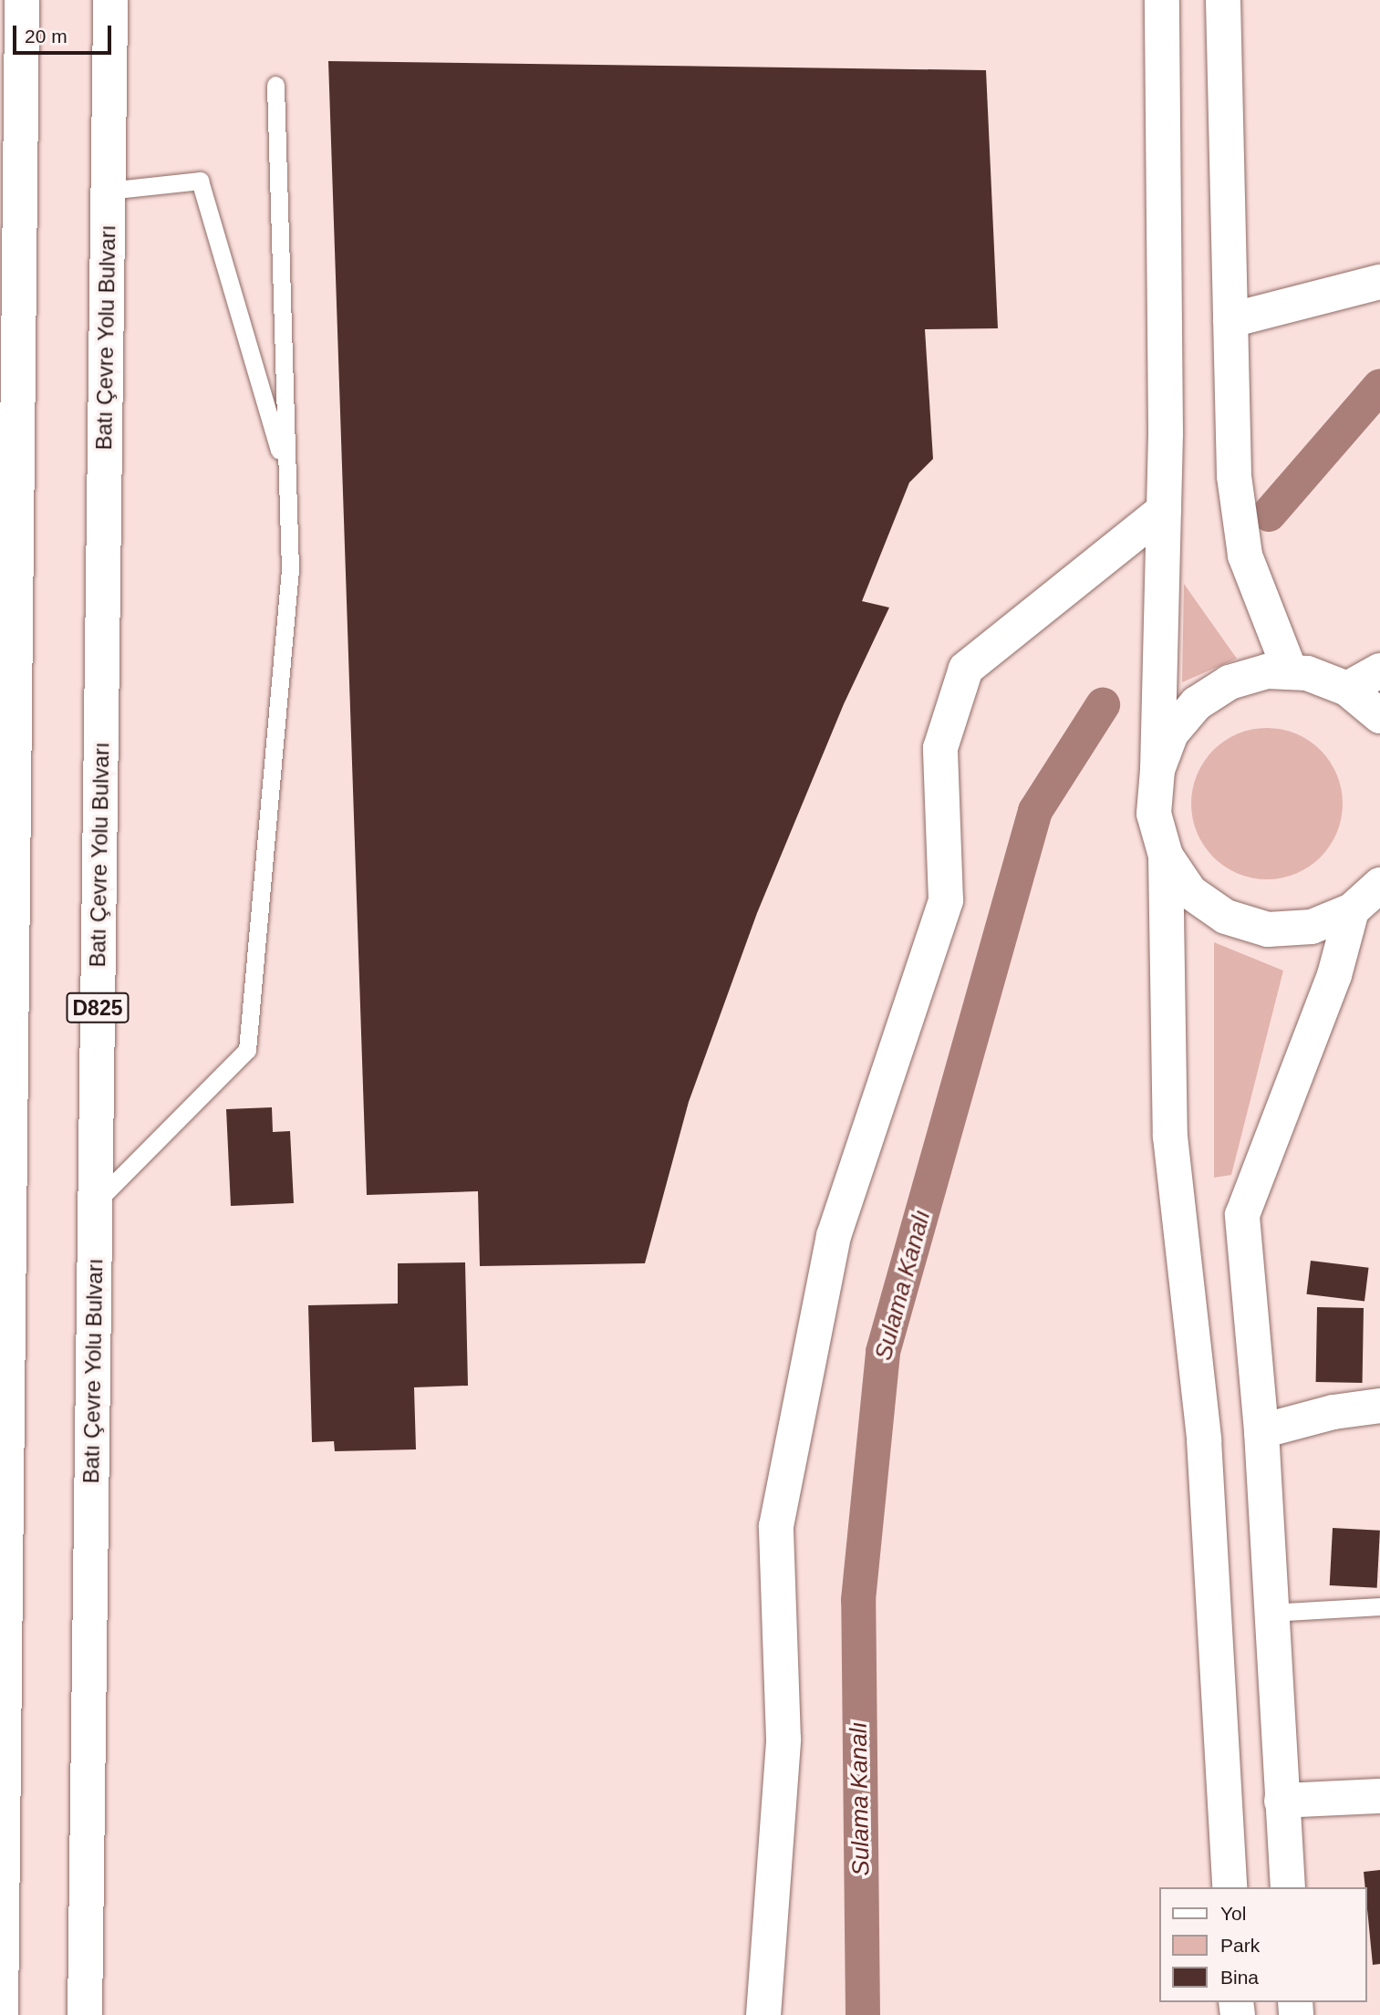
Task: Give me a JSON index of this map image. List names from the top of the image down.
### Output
{
  "streets": {
    "main road": ["Batı Çevre Yolu Bulvarı", "D825"]
  },
  "water": ["Sulama Kanalı"],
  "legend": ["Yol", "Park", "Bina"],
  "scale_bar": "20 m"
}
